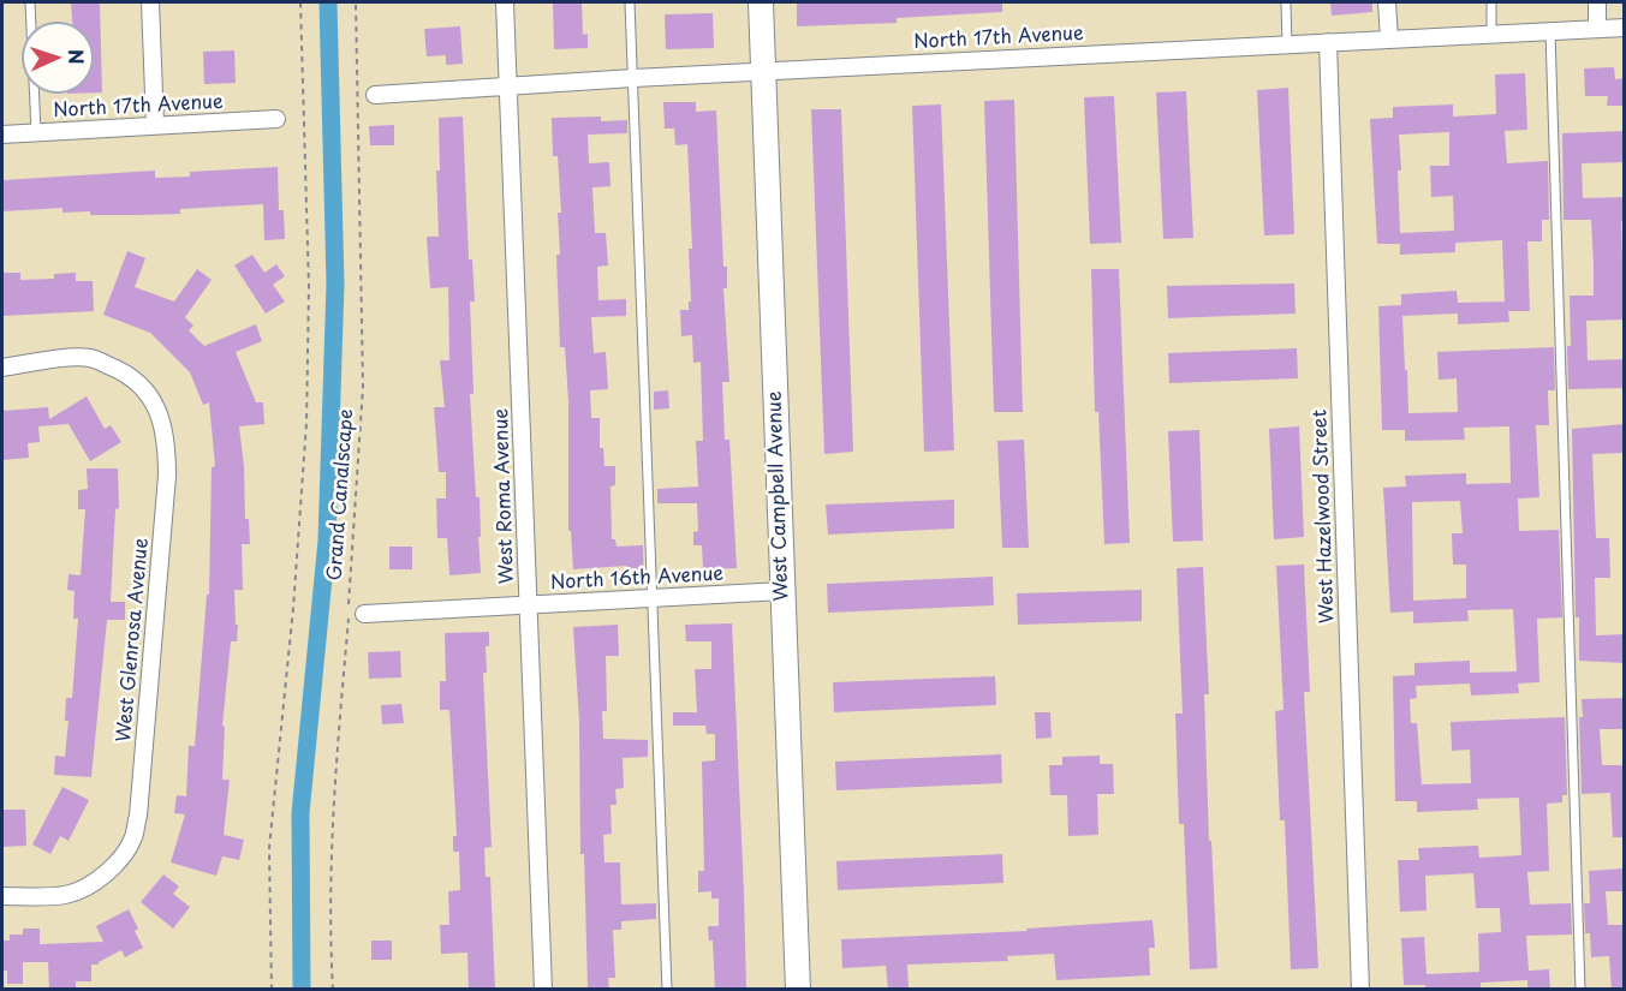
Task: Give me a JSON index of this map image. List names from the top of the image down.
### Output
{
  "streets": {
    "street": [
      "North 17th Avenue",
      "West Roma Avenue",
      "West Campbell Avenue",
      "West Hazelwood Street",
      "North 16th Avenue",
      "West Glenrosa Avenue"
    ],
    "path": ["Grand Canalscape"]
  },
  "crossings": [
    ["North 17th Avenue", "West Roma Avenue"],
    ["North 17th Avenue", "West Campbell Avenue"],
    ["North 17th Avenue", "West Hazelwood Street"],
    ["West Roma Avenue", "North 16th Avenue"],
    ["West Campbell Avenue", "North 16th Avenue"]
  ],
  "north": "right"
}
